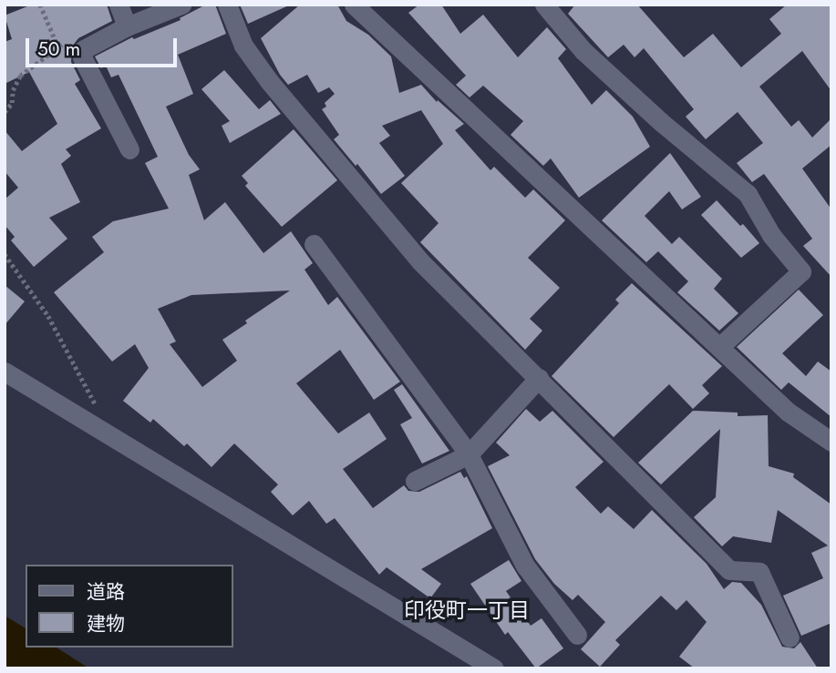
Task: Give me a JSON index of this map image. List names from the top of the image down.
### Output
{
  "districts": ["印役町一丁目"],
  "legend": ["道路", "建物"],
  "scale_bar": "50 m"
}
